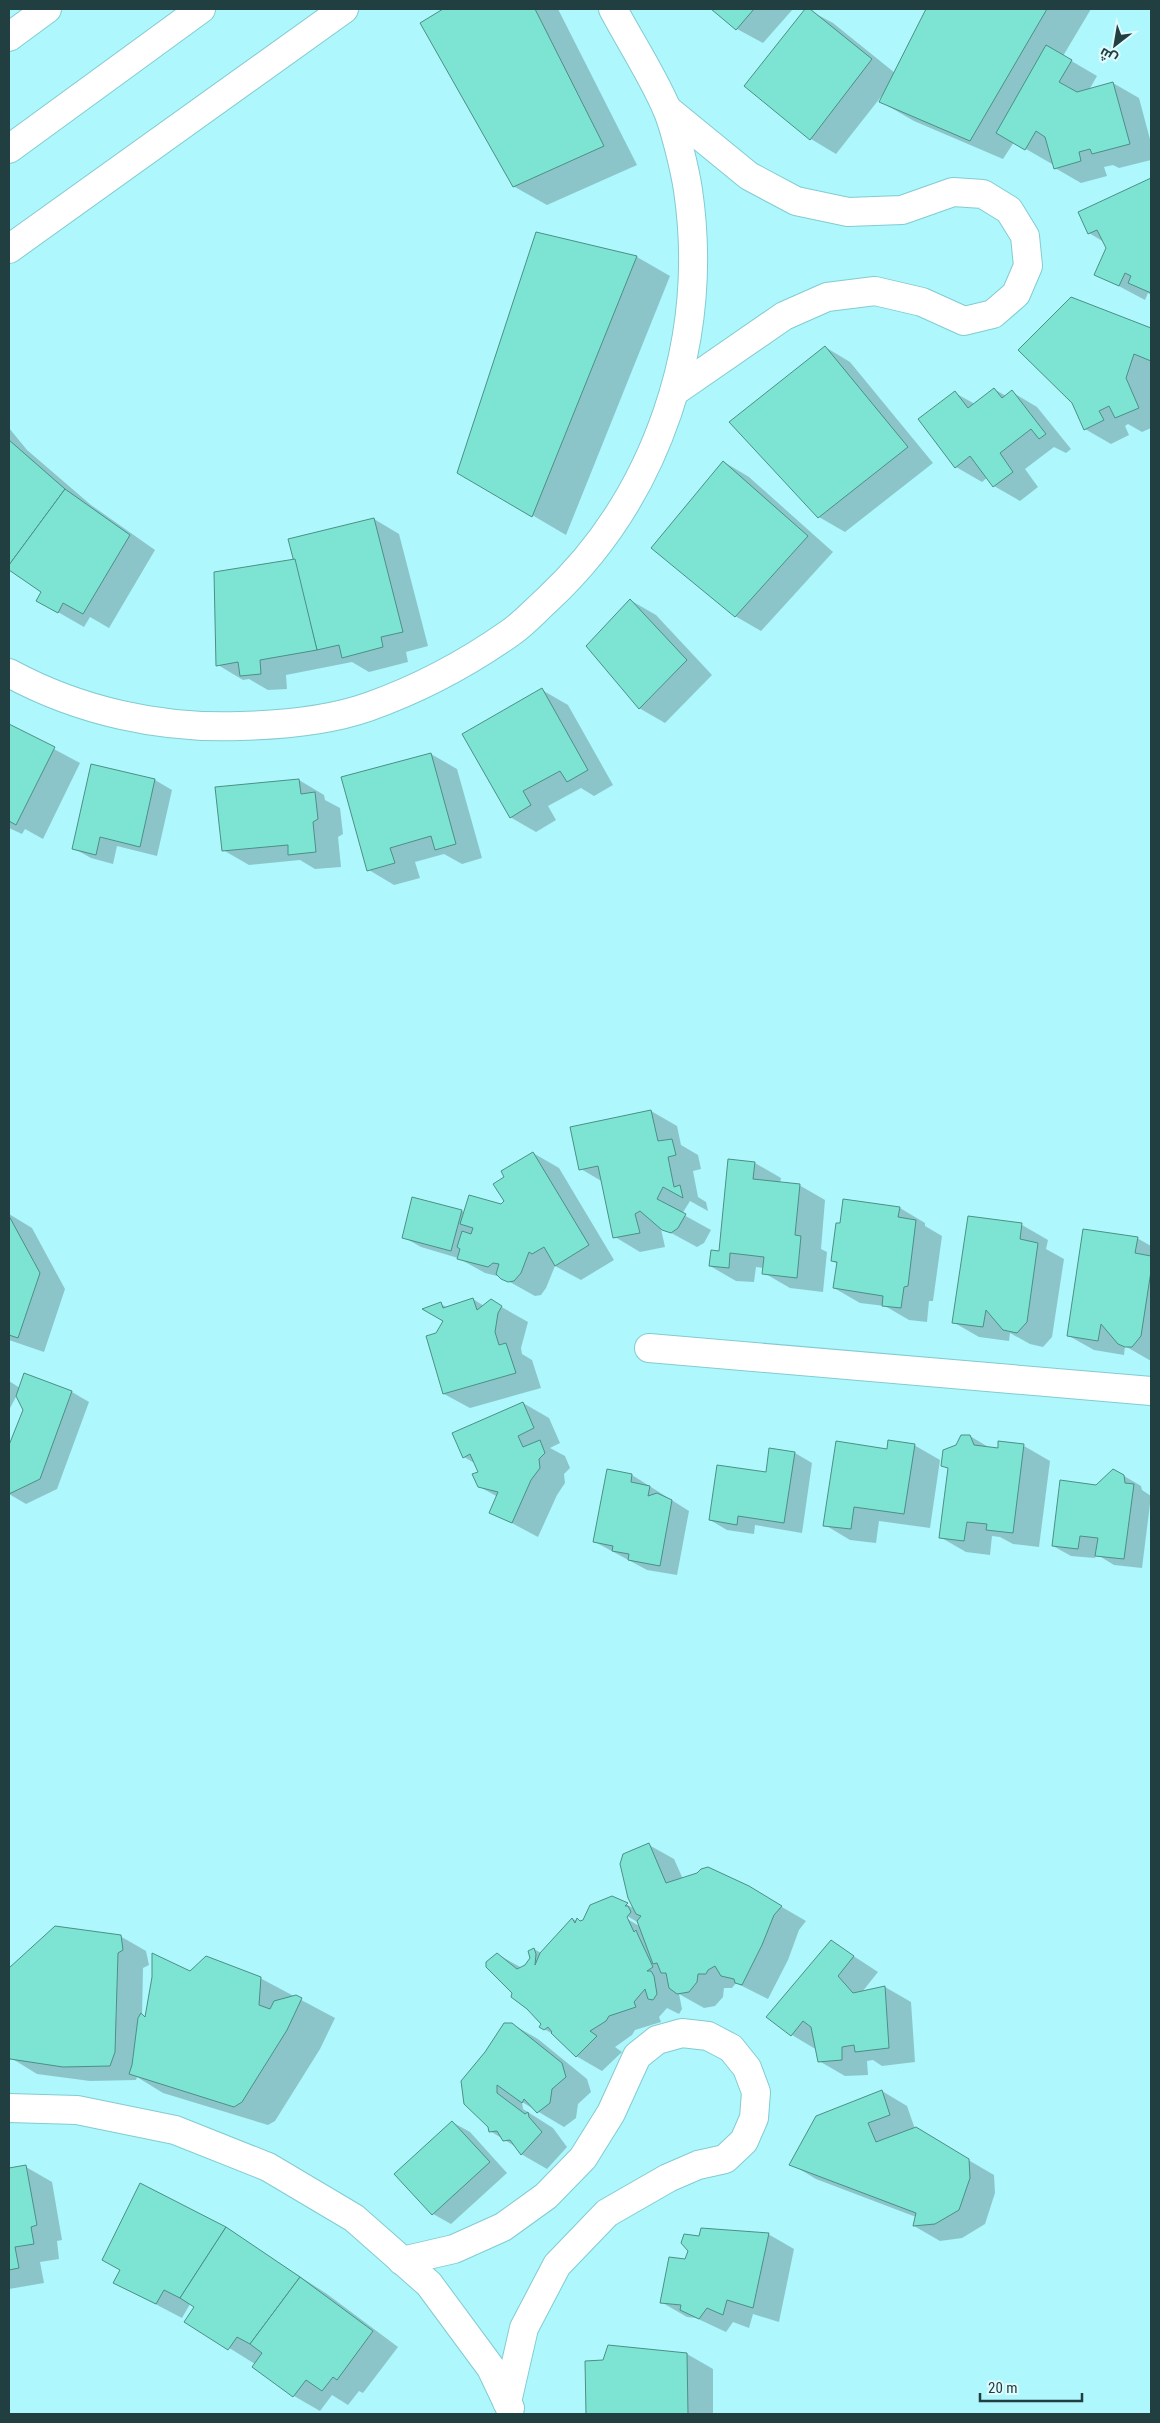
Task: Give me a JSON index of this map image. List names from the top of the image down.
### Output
{
  "scale_bar": "20 m",
  "north": "bottom left"
}
